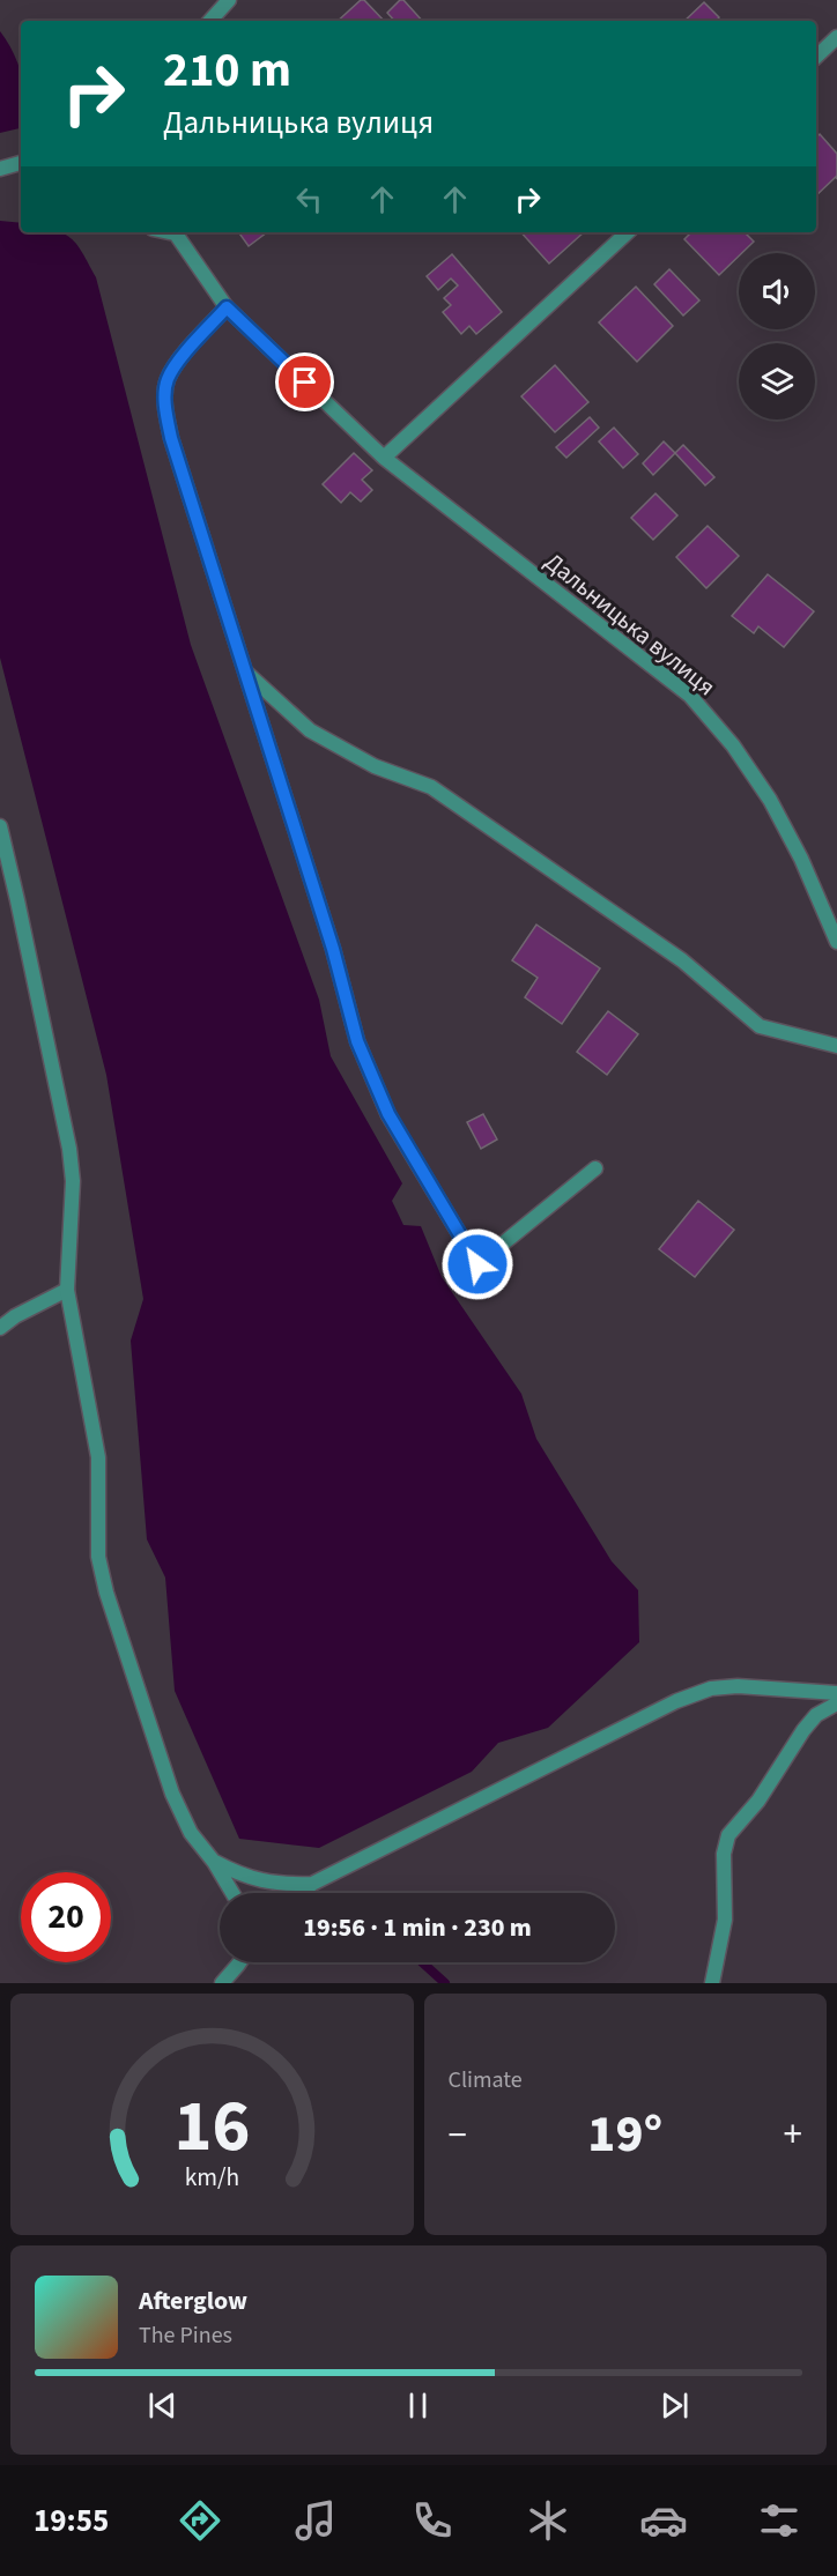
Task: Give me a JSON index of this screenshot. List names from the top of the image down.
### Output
{
  "streets": {
    "street": ["Дальницька вулиця"]
  },
  "page": {
    "turn": ["210 m", "Дальницька вулиця"],
    "limit": "20",
    "trip": "19:56 · 1 min · 230 m",
    "tile": "Climate",
    "heat": ["−", "19°", "+"],
    "song": ["Afterglow", "The Pines"],
    "tabs": "19:55",
    "gauge": ["16", "km/h"]
  }
}
